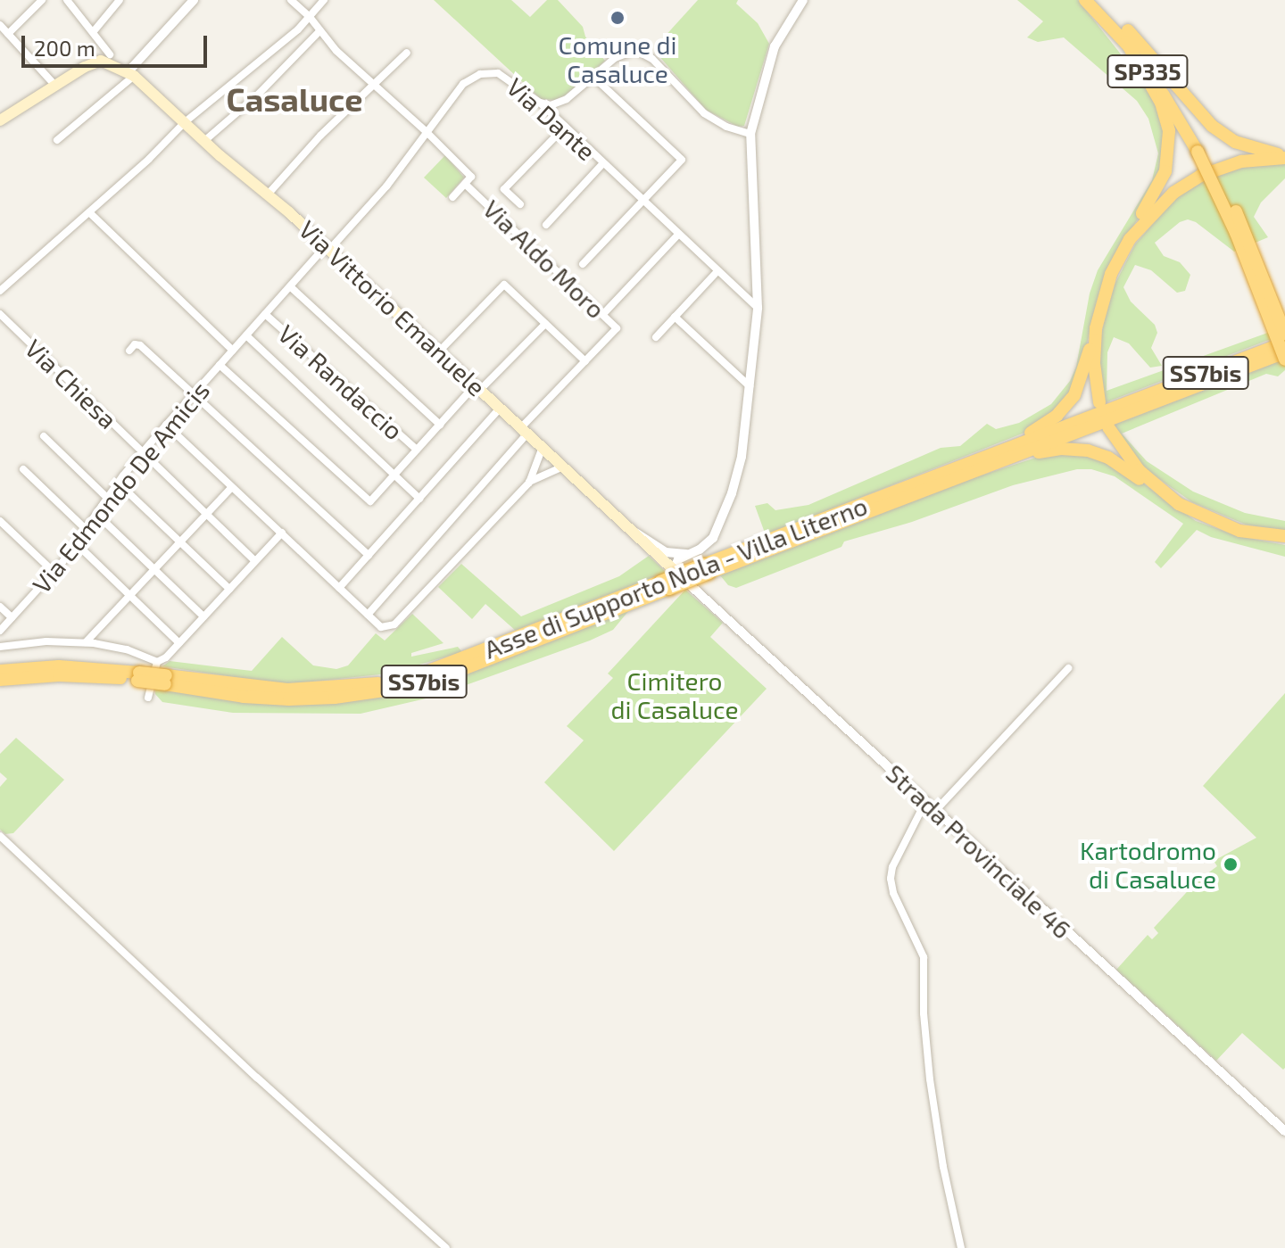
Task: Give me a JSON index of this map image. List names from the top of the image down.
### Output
{
  "streets": {
    "highway": ["SP335", "SS7bis", "Asse di Supporto Nola - Villa Literno"],
    "main road": ["Via Vittorio Emanuele"],
    "street": [
      "Via Dante",
      "Via Aldo Moro",
      "Via Randaccio",
      "Via Chiesa",
      "Via Edmondo De Amicis",
      "Strada Provinciale 46"
    ]
  },
  "crossings": [
    ["Via Dante", "Via Vittorio Emanuele"],
    ["Via Dante", "Via Edmondo De Amicis"],
    ["Via Aldo Moro", "Via Vittorio Emanuele"],
    ["Via Vittorio Emanuele", "Via Edmondo De Amicis"],
    ["Via Vittorio Emanuele", "Strada Provinciale 46"],
    ["Via Randaccio", "Via Edmondo De Amicis"],
    ["Via Chiesa", "Via Edmondo De Amicis"]
  ],
  "districts": ["Casaluce"],
  "parks": ["Cimitero di Casaluce"],
  "places": ["Comune di Casaluce", "Kartodromo di Casaluce"],
  "scale_bar": "200 m"
}
